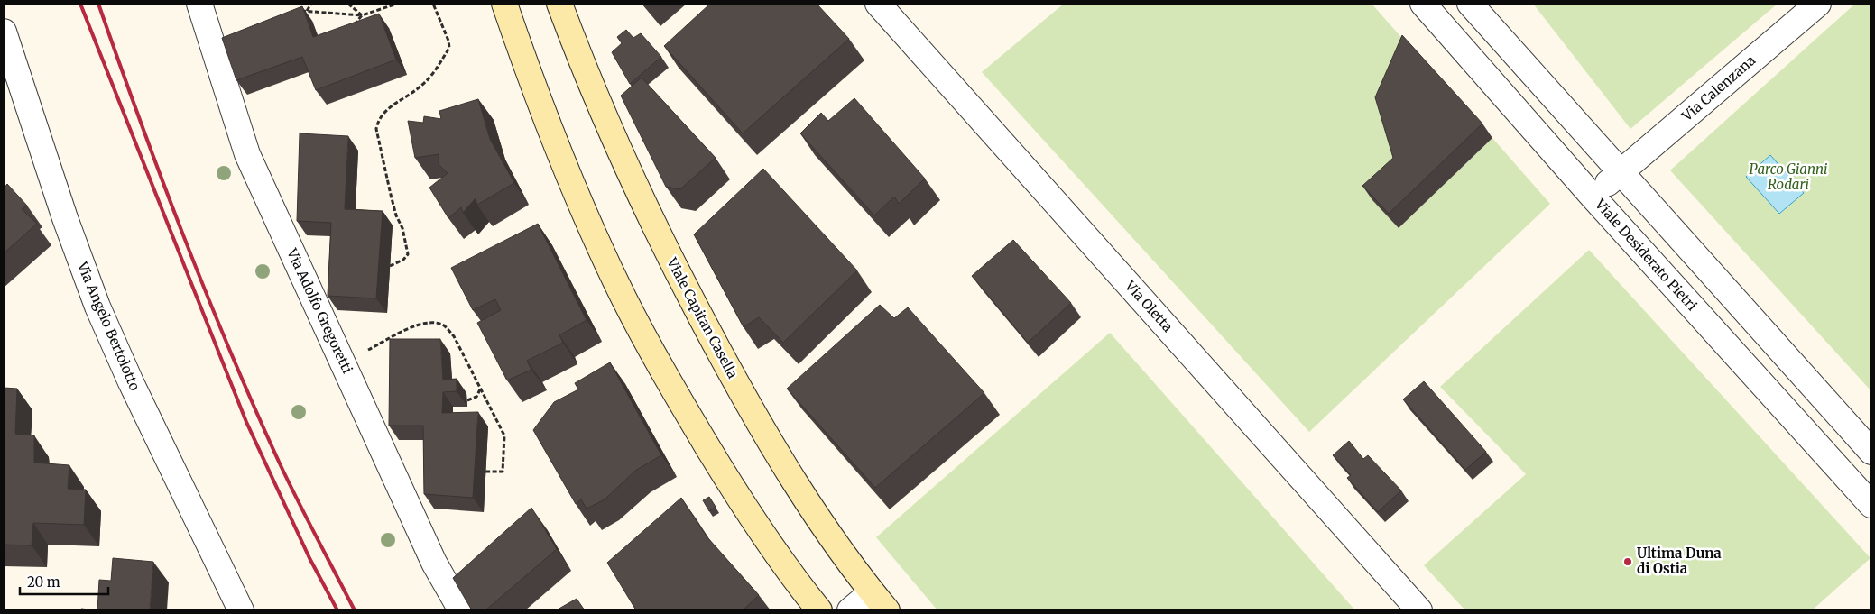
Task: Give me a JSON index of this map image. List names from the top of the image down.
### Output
{
  "streets": {
    "street": [
      "Via Calenzana",
      "Viale Desiderato Pietri",
      "Via Oletta",
      "Via Adolfo Gregoretti",
      "Viale Capitan Casella",
      "Via Angelo Bertolotto"
    ]
  },
  "crossings": [
    ["Via Calenzana", "Viale Desiderato Pietri"]
  ],
  "parks": ["Parco Gianni Rodari"],
  "places": ["Ultima Duna di Ostia"],
  "scale_bar": "20 m"
}
